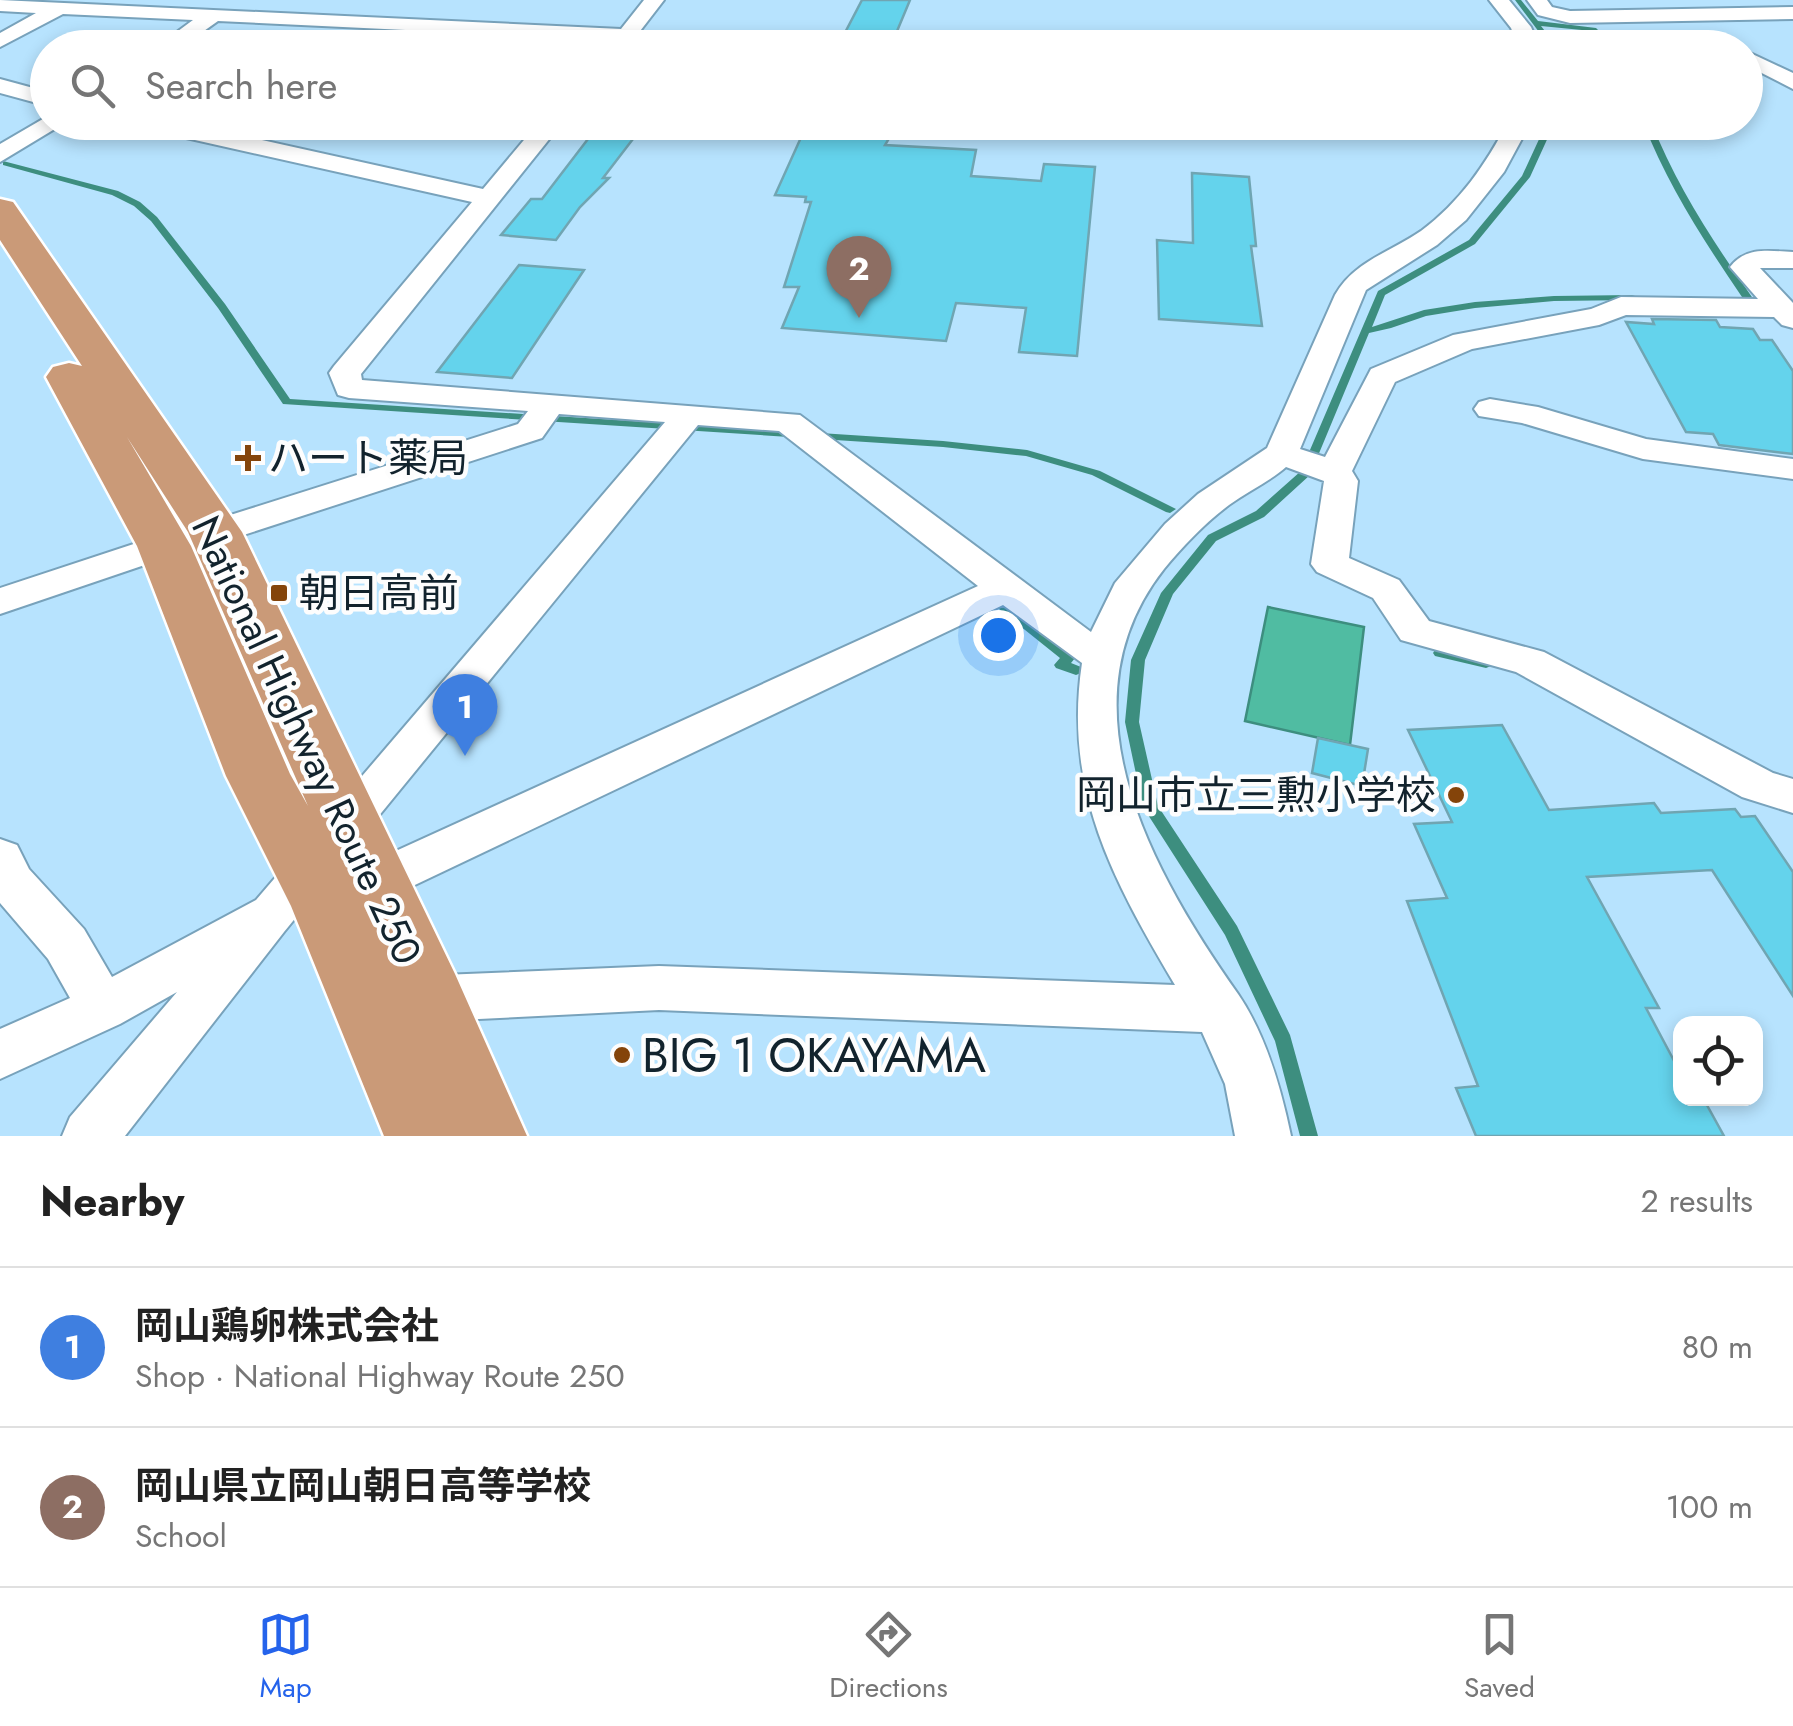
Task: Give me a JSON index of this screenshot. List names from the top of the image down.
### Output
{
  "streets": {
    "highway": ["National Highway Route 250"]
  },
  "places": {
    "health": ["ハート薬局"],
    "transit": ["朝日高前"],
    "other": ["岡山市立三勲小学校", "BIG 1 OKAYAMA"]
  },
  "page": {
    "search": "Search here",
    "pins": ["2", "1"],
    "heading": ["Nearby", "2 results"],
    "list": [
      {
        "mark": "1",
        "name": "岡山鶏卵株式会社",
        "note": "Shop · National Highway Route 250",
        "value": "80 m"
      },
      {
        "mark": "2",
        "name": "岡山県立岡山朝日高等学校",
        "note": "School",
        "value": "100 m"
      }
    ],
    "nav": ["Map", "Directions", "Saved"]
  }
}
